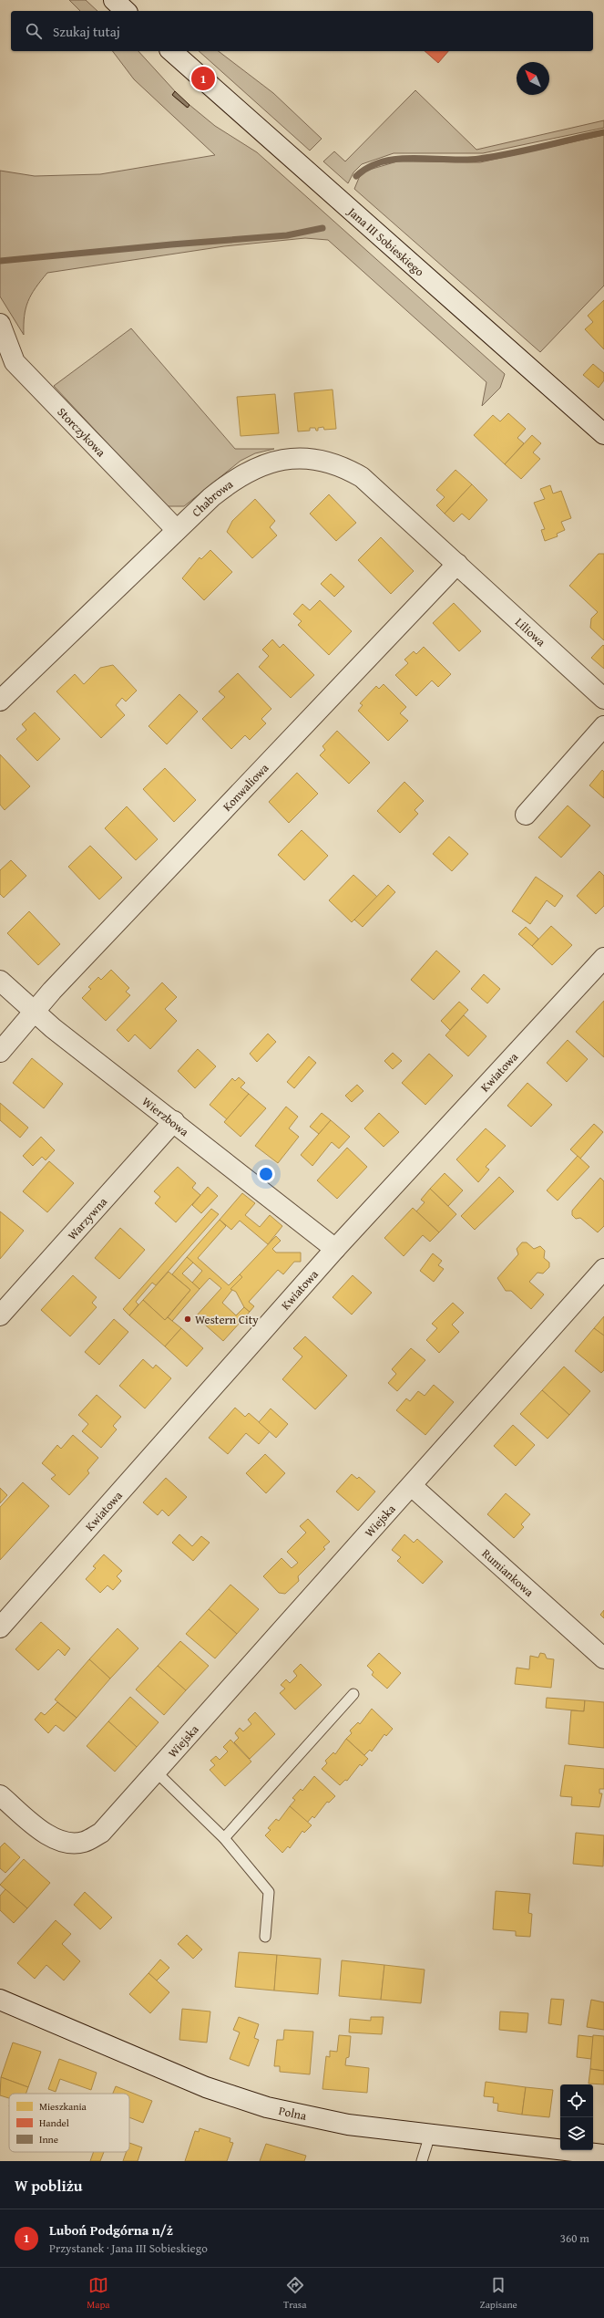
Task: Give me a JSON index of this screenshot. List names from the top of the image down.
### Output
{
  "streets": {
    "street": [
      "Jana III Sobieskiego",
      "Storczykowa",
      "Chabrowa",
      "Liliowa",
      "Konwaliowa",
      "Kwiatowa",
      "Wierzbowa",
      "Warzywna",
      "Wiejska",
      "Rumiankowa",
      "Polna"
    ]
  },
  "crossings": [
    ["Storczykowa", "Chabrowa"],
    ["Chabrowa", "Liliowa"],
    ["Chabrowa", "Konwaliowa"],
    ["Liliowa", "Konwaliowa"],
    ["Konwaliowa", "Wierzbowa"],
    ["Kwiatowa", "Wierzbowa"],
    ["Wierzbowa", "Warzywna"],
    ["Wiejska", "Rumiankowa"]
  ],
  "places": ["Western City"],
  "legend": ["Mieszkania", "Handel", "Inne"],
  "north": "top left",
  "page": {
    "search": "Szukaj tutaj",
    "pins": "1",
    "heading": "W pobliżu",
    "list": [
      {
        "mark": "1",
        "name": "Luboń Podgórna n/ż",
        "note": "Przystanek · Jana III Sobieskiego",
        "value": "360 m"
      }
    ],
    "nav": ["Mapa", "Trasa", "Zapisane"]
  }
}
